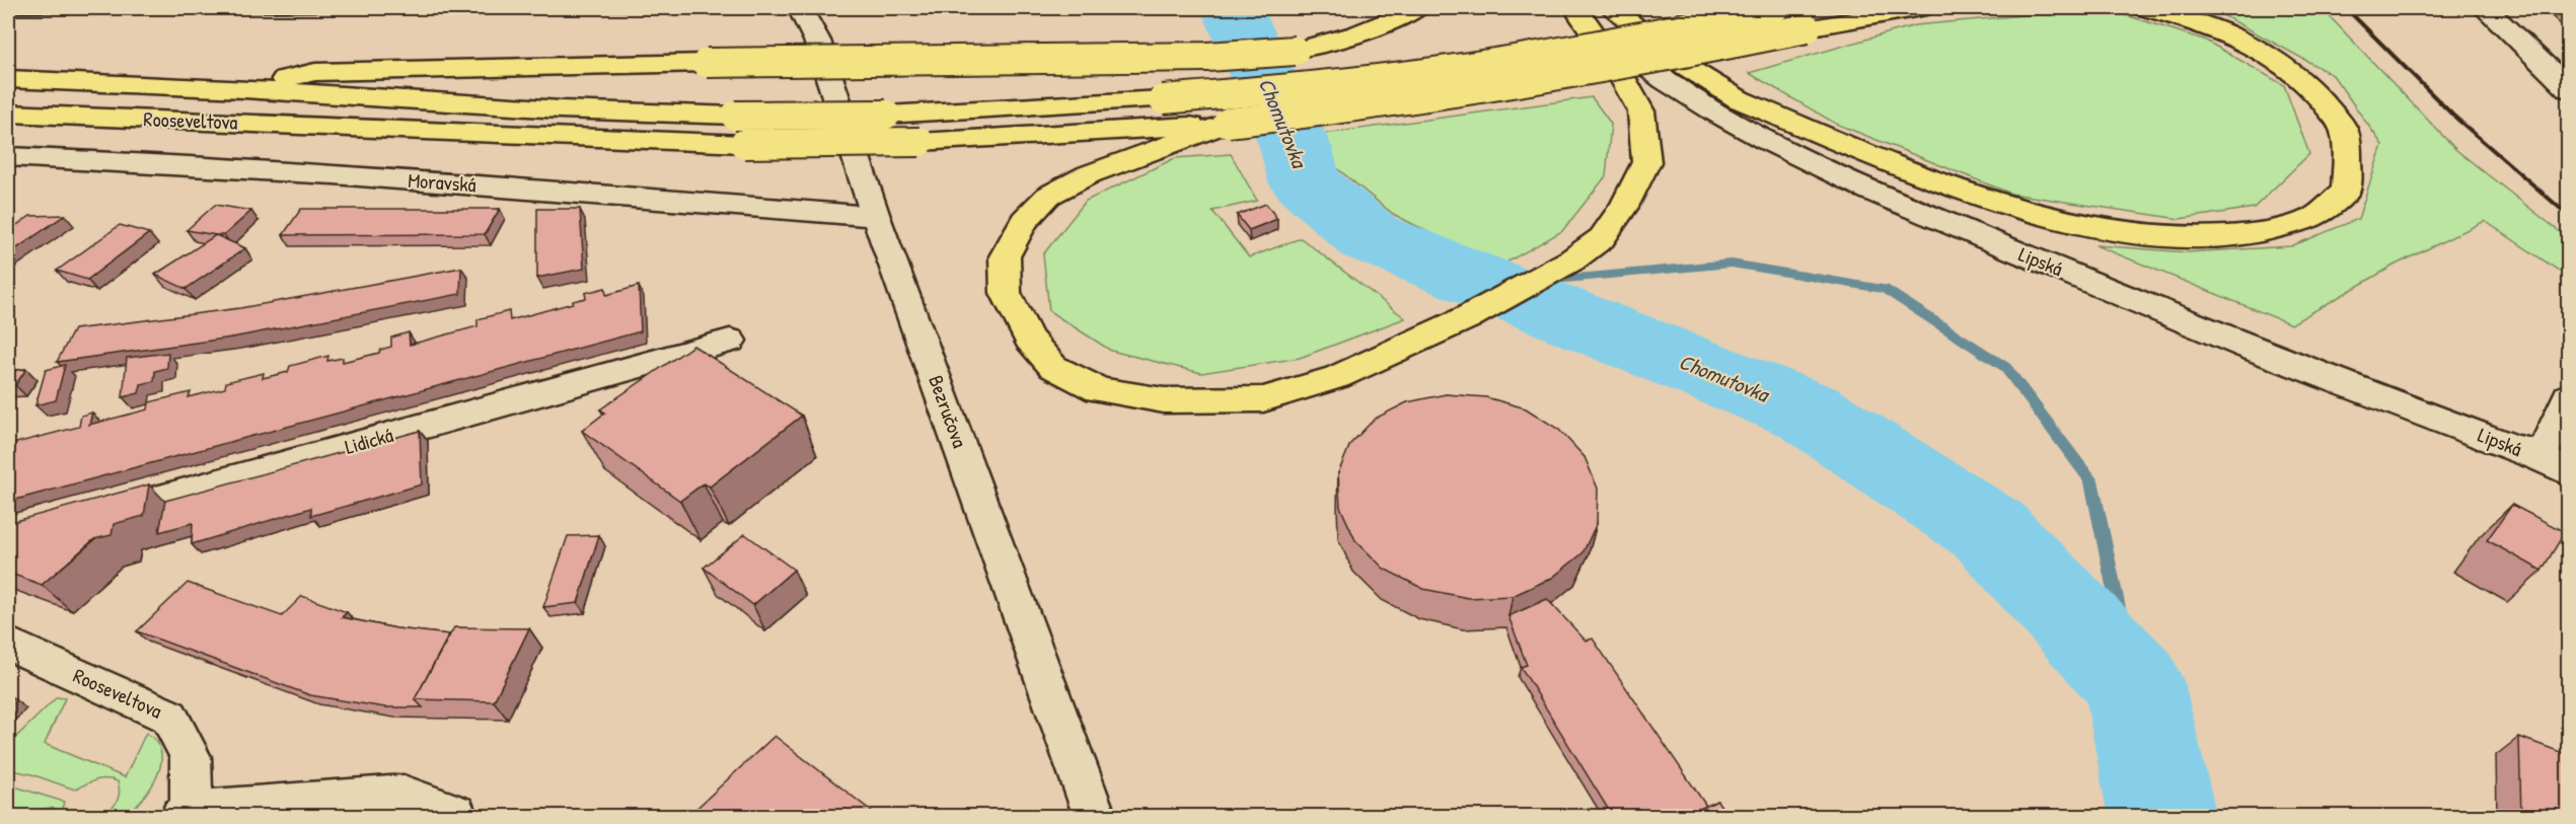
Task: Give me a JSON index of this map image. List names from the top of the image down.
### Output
{
  "streets": {
    "main road": ["Rooseveltova", "Lipská"],
    "street": ["Moravská", "Bezručova", "Lidická"]
  },
  "crossings": [
    ["Moravská", "Bezručova"]
  ],
  "water": ["Chomutovka"]
}
